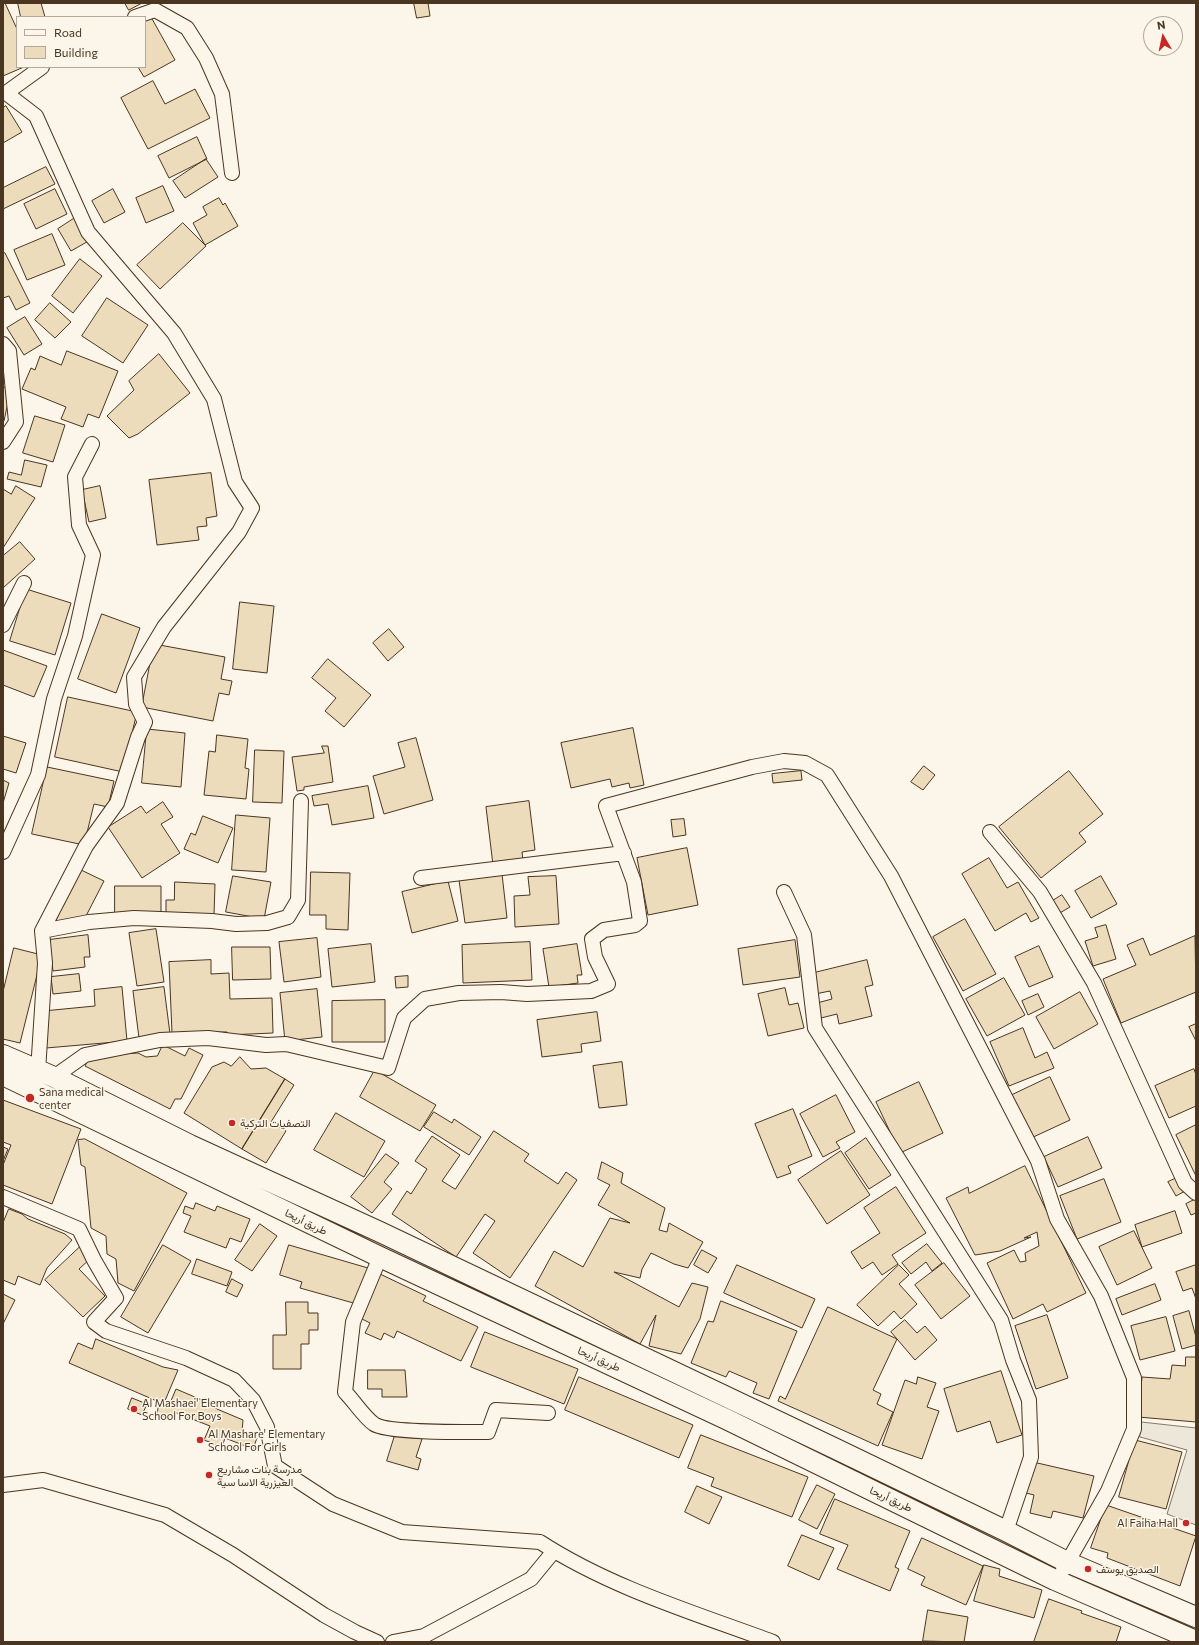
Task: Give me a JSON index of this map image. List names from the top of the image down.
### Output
{
  "streets": {
    "main road": ["طريق أريحا"]
  },
  "places": [
    "Sana medical center",
    "التصفيات التركية",
    "Al Mashaei' Elementary School For Boys",
    "Al Mashare' Elementary School For Girls",
    "مدرسة بنات مشاريع العيزرية الاسا سية",
    "Al Faiha Hall",
    "الصديق يوسف"
  ],
  "legend": ["Road", "Building"],
  "north": "top"
}
